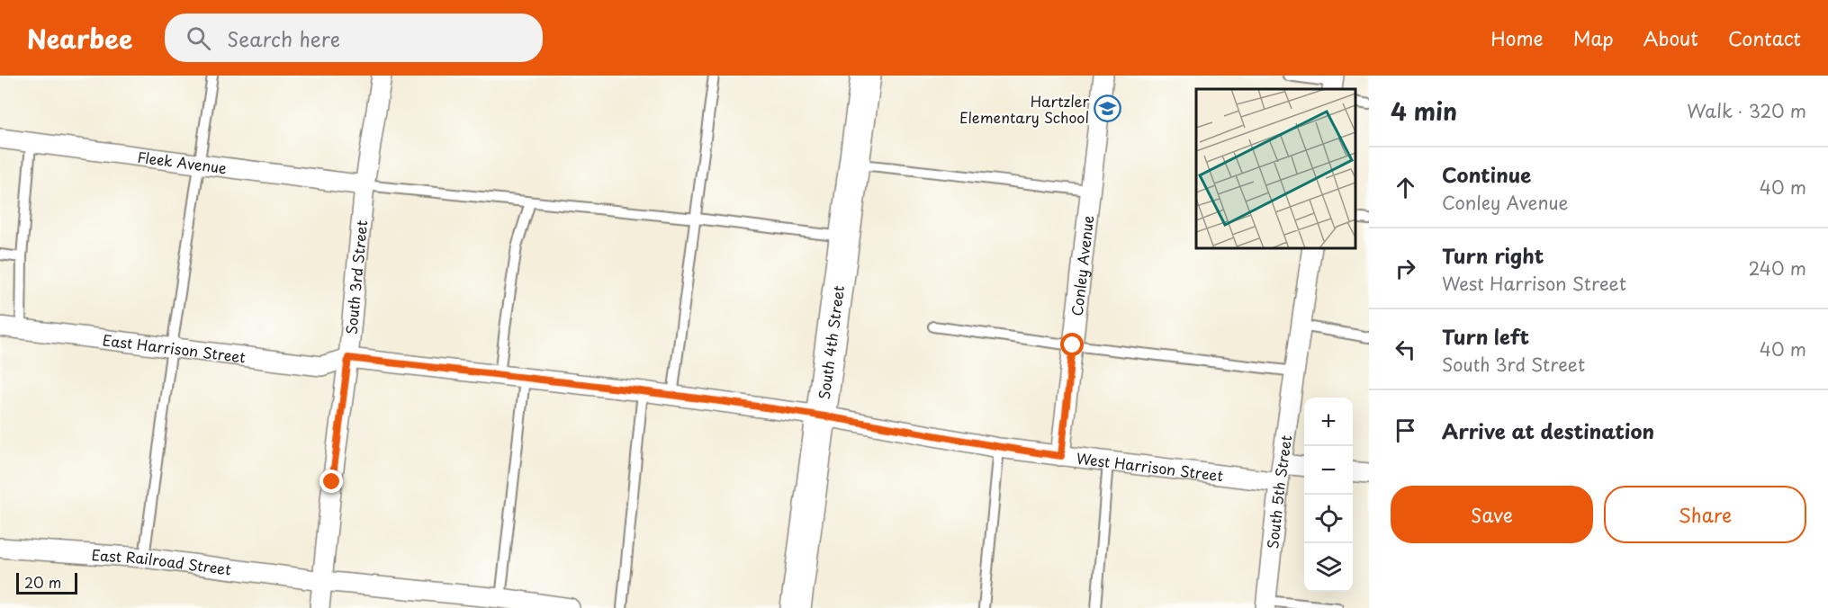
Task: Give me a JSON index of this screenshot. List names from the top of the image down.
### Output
{
  "streets": {
    "main road": ["South 4th Street"],
    "street": [
      "Fleek Avenue",
      "Conley Avenue",
      "South 3rd Street",
      "East Harrison Street",
      "West Harrison Street",
      "South 5th Street",
      "East Railroad Street"
    ]
  },
  "crossings": [
    ["Fleek Avenue", "South 3rd Street"],
    ["Conley Avenue", "West Harrison Street"],
    ["South 3rd Street", "East Harrison Street"],
    ["South 3rd Street", "West Harrison Street"],
    ["South 3rd Street", "East Railroad Street"],
    ["South 4th Street", "West Harrison Street"],
    ["East Harrison Street", "West Harrison Street"],
    ["West Harrison Street", "South 5th Street"]
  ],
  "places": {
    "school or university": ["Hartzler Elementary School"]
  },
  "scale_bar": "20 m",
  "page": {
    "header": "Nearbee",
    "search": "Search here",
    "nav": [
      "Home",
      "Map",
      "About",
      "Contact"
    ],
    "heading": ["4 min", "Walk · 320 m"],
    "list": [
      ["Continue", "Conley Avenue", "40 m"],
      ["Turn right", "West Harrison Street", "240 m"],
      ["Turn left", "South 3rd Street", "40 m"],
      "Arrive at destination"
    ],
    "map_buttons": ["+", "−"],
    "buttons": ["Save", "Share"],
    "scale": "20 m"
  }
}
